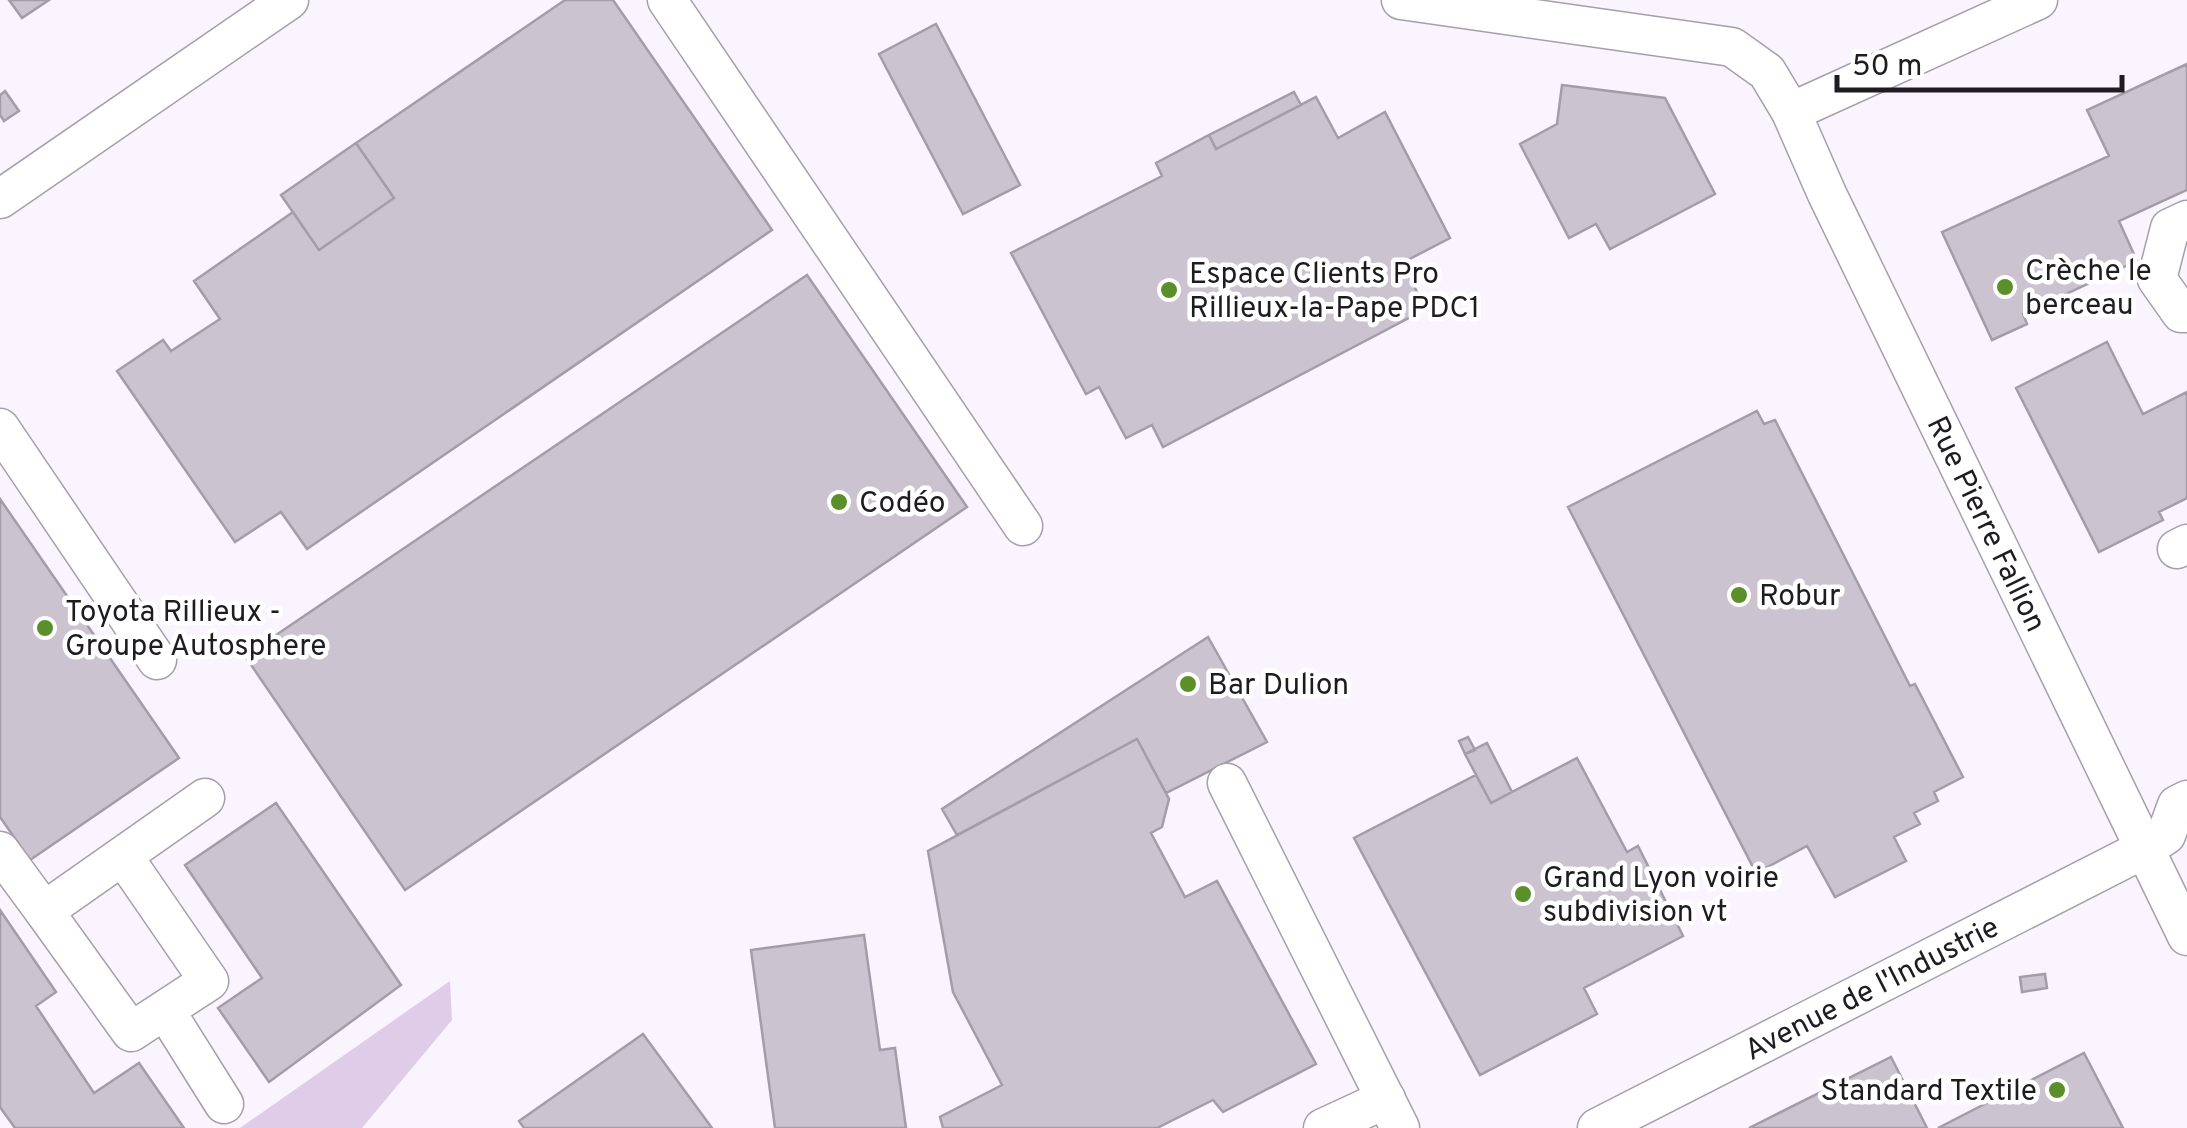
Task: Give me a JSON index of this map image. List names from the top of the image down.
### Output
{
  "streets": {
    "street": ["Rue Pierre Fallion", "Avenue de l'Industrie"]
  },
  "crossings": [
    ["Rue Pierre Fallion", "Avenue de l'Industrie"]
  ],
  "places": [
    "Crèche le berceau",
    "Espace Clients Pro Rillieux-la-Pape PDC1",
    "Codéo",
    "Robur",
    "Toyota Rillieux - Groupe Autosphere",
    "Bar Dulion",
    "Grand Lyon voirie subdivision vt",
    "Standard Textile"
  ],
  "scale_bar": "50 m"
}
